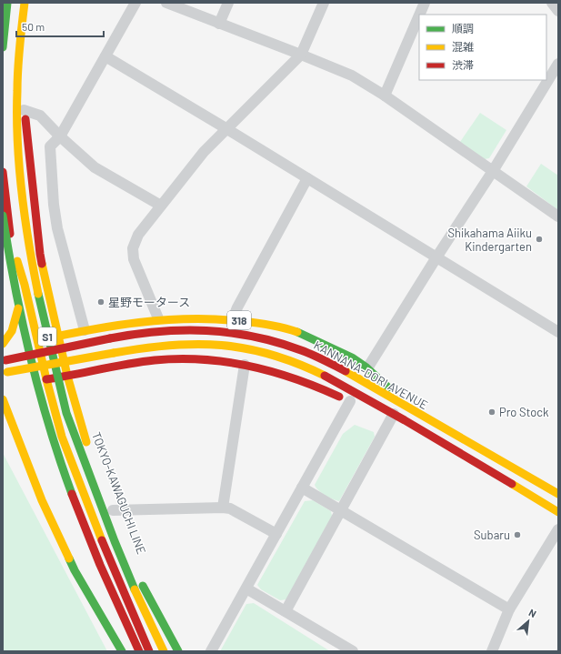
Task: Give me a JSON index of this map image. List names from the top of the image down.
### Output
{
  "streets": {
    "main road": [
      "318",
      "S1",
      "KANNANA-DORI AVENUE",
      "TOKYO-KAWAGUCHI LINE"
    ]
  },
  "crossings": [
    ["318", "KANNANA-DORI AVENUE"],
    ["318", "TOKYO-KAWAGUCHI LINE"]
  ],
  "places": [
    "Shikahama Aiiku Kindergarten",
    "星野モータース",
    "Pro Stock",
    "Subaru"
  ],
  "legend": ["順調", "混雑", "渋滞"],
  "scale_bar": "50 m",
  "north": "top right"
}
